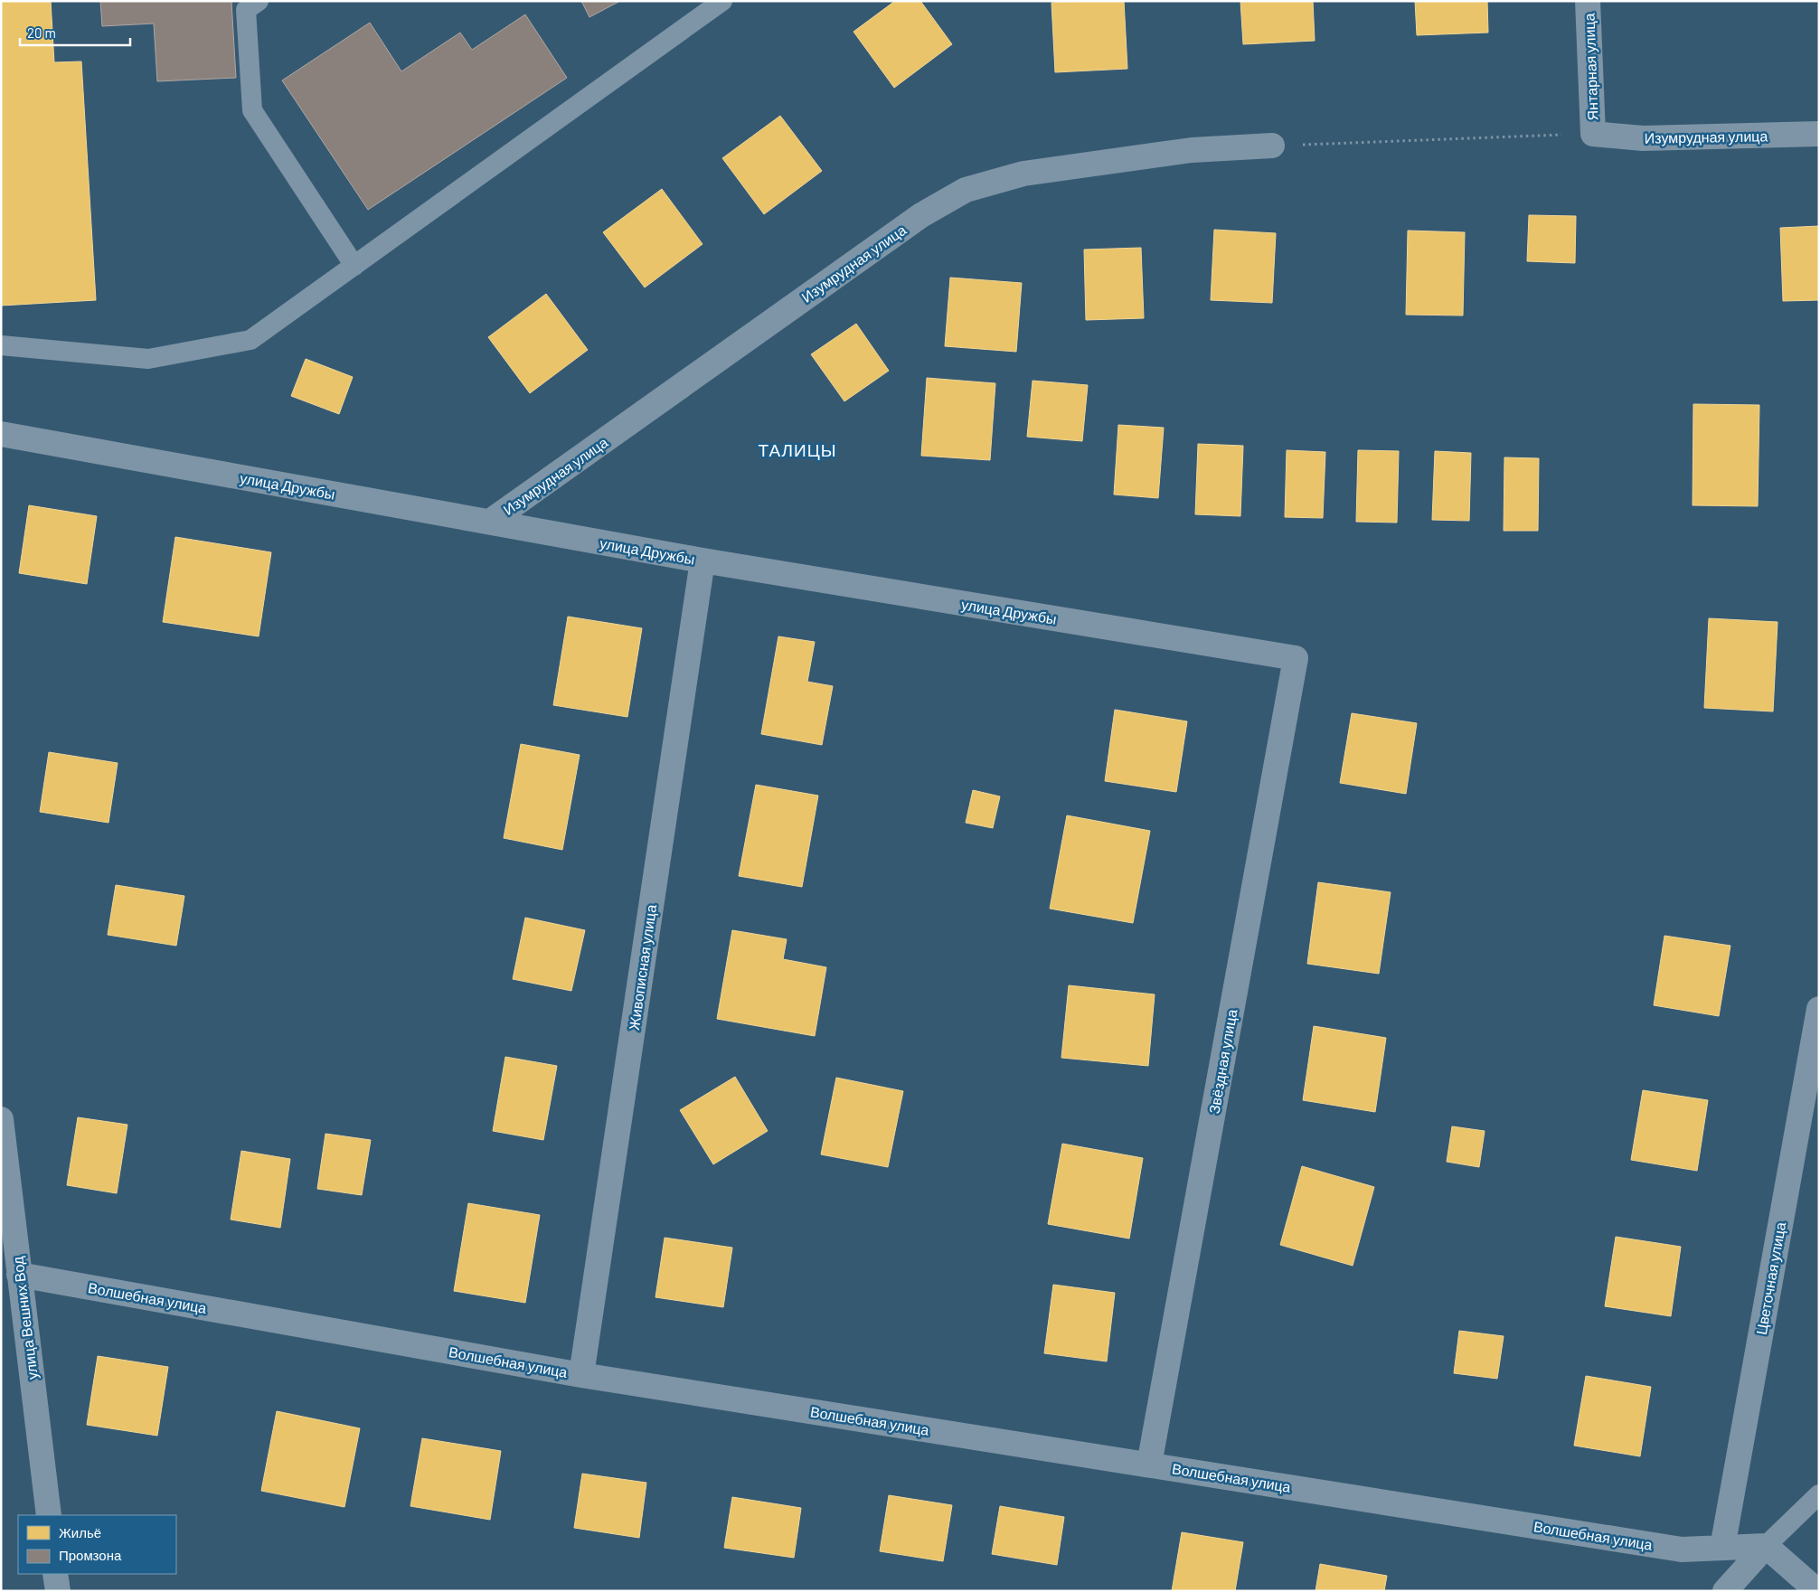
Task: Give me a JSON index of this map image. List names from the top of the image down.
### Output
{
  "streets": {
    "street": [
      "Янтарная улица",
      "Изумрудная улица",
      "улица Дружбы",
      "Живописная улица",
      "Звёздная улица",
      "Цветочная улица",
      "Волшебная улица",
      "улица Вешних Вод"
    ]
  },
  "crossings": [
    ["Янтарная улица", "Изумрудная улица"],
    ["Изумрудная улица", "улица Дружбы"],
    ["улица Дружбы", "Живописная улица"],
    ["улица Дружбы", "Звёздная улица"],
    ["Живописная улица", "Волшебная улица"],
    ["Звёздная улица", "Волшебная улица"],
    ["Цветочная улица", "Волшебная улица"],
    ["Волшебная улица", "улица Вешних Вод"]
  ],
  "districts": ["ТАЛИЦЫ"],
  "legend": ["Жильё", "Промзона"],
  "scale_bar": "20 m"
}
